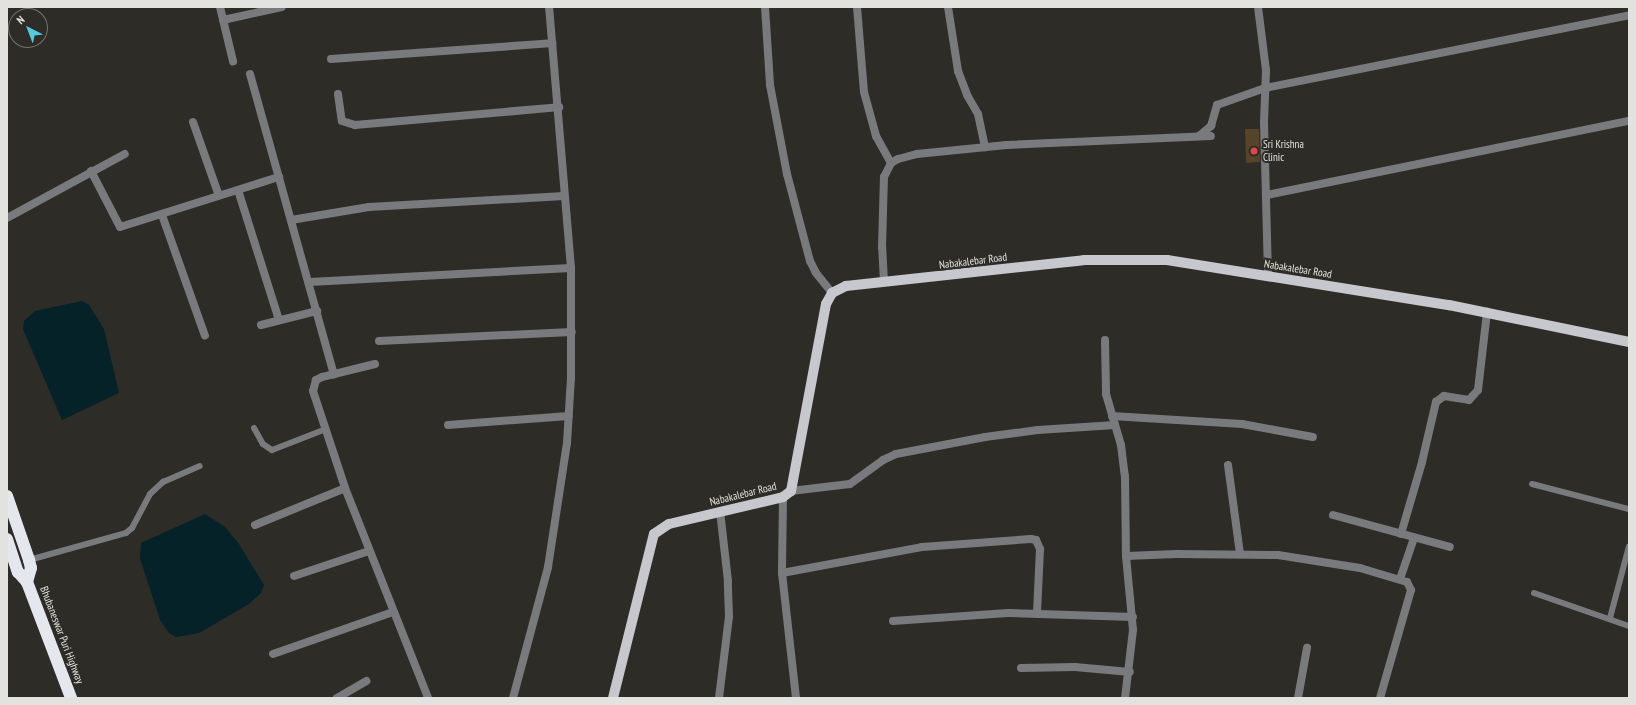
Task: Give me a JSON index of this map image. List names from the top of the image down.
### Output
{
  "streets": {
    "highway": ["Bhubaneswar Puri Highway"],
    "main road": ["Nabakalebar Road"]
  },
  "places": ["Sri Krishna Clinic"],
  "north": "top left"
}
